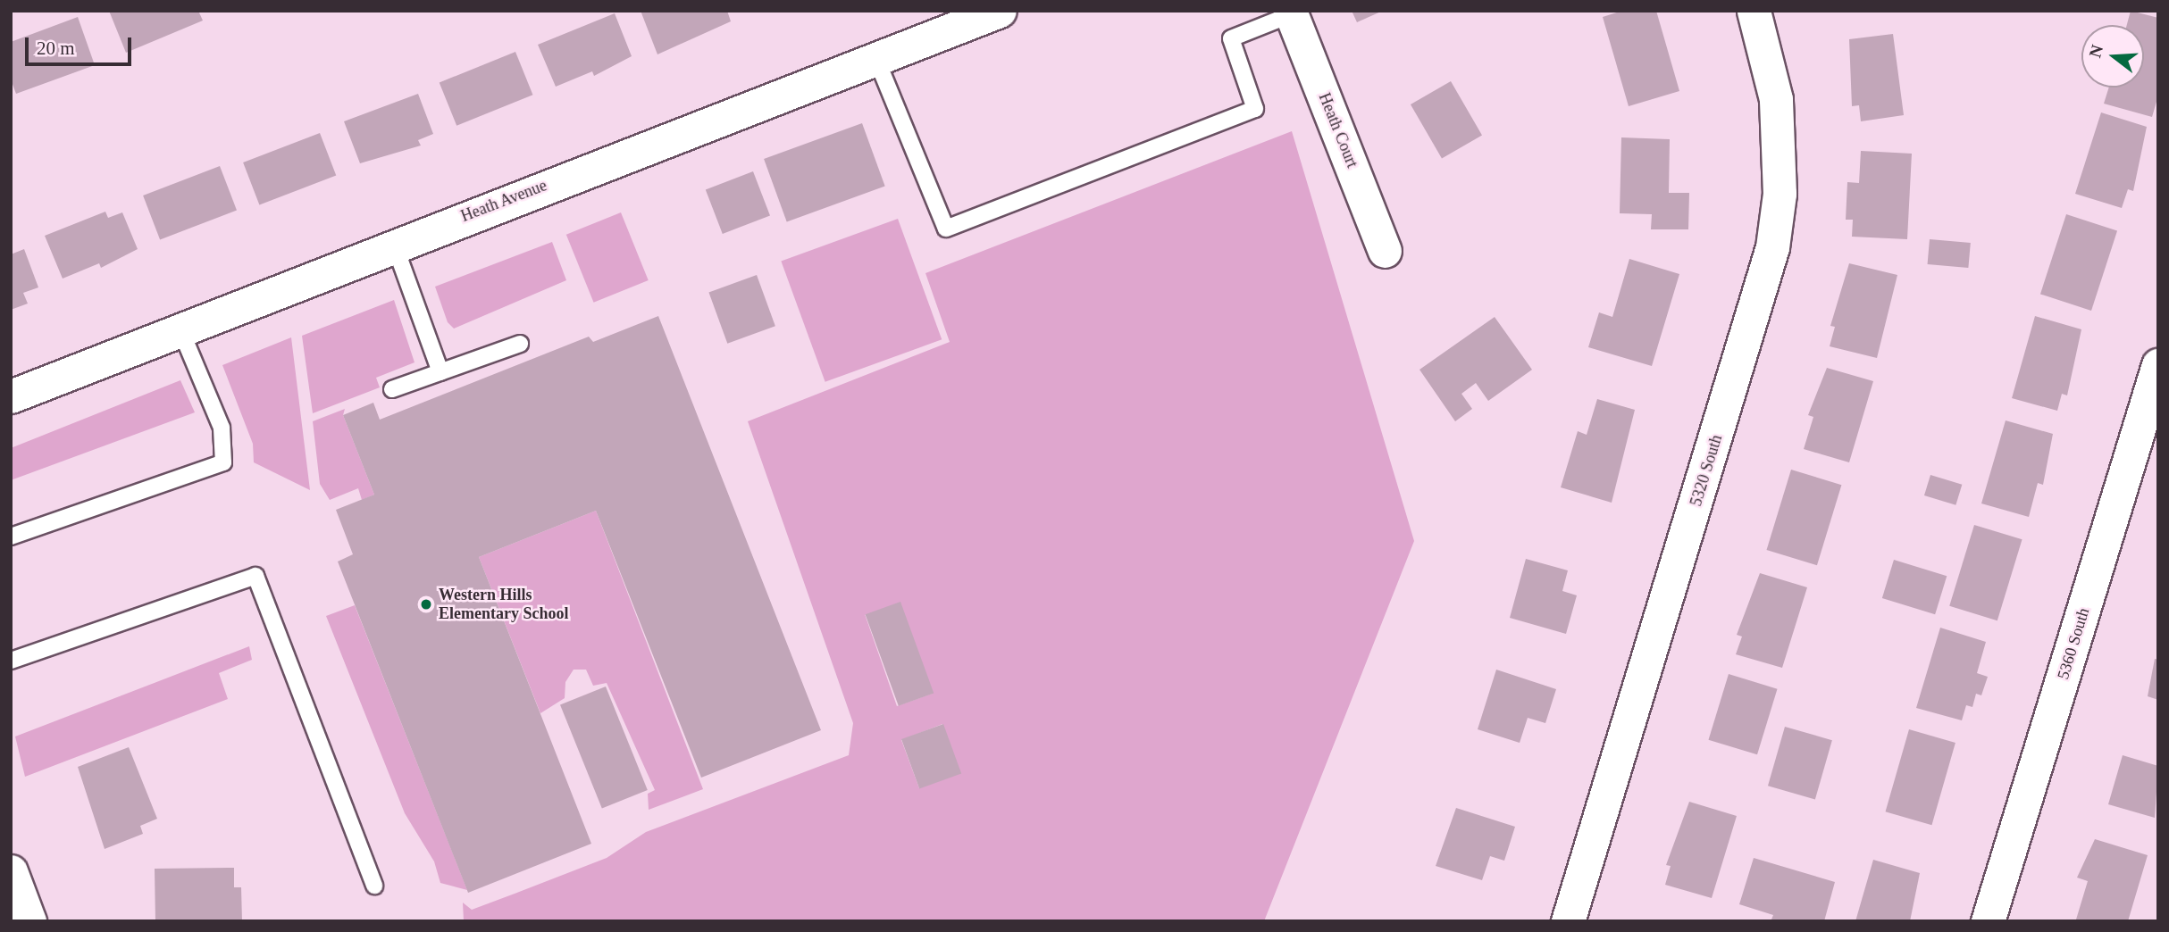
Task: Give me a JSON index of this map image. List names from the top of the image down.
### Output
{
  "streets": {
    "street": [
      "Heath Court",
      "Heath Avenue",
      "5320 South",
      "5360 South"
    ]
  },
  "places": ["Western Hills Elementary School"],
  "scale_bar": "20 m",
  "north": "left"
}
